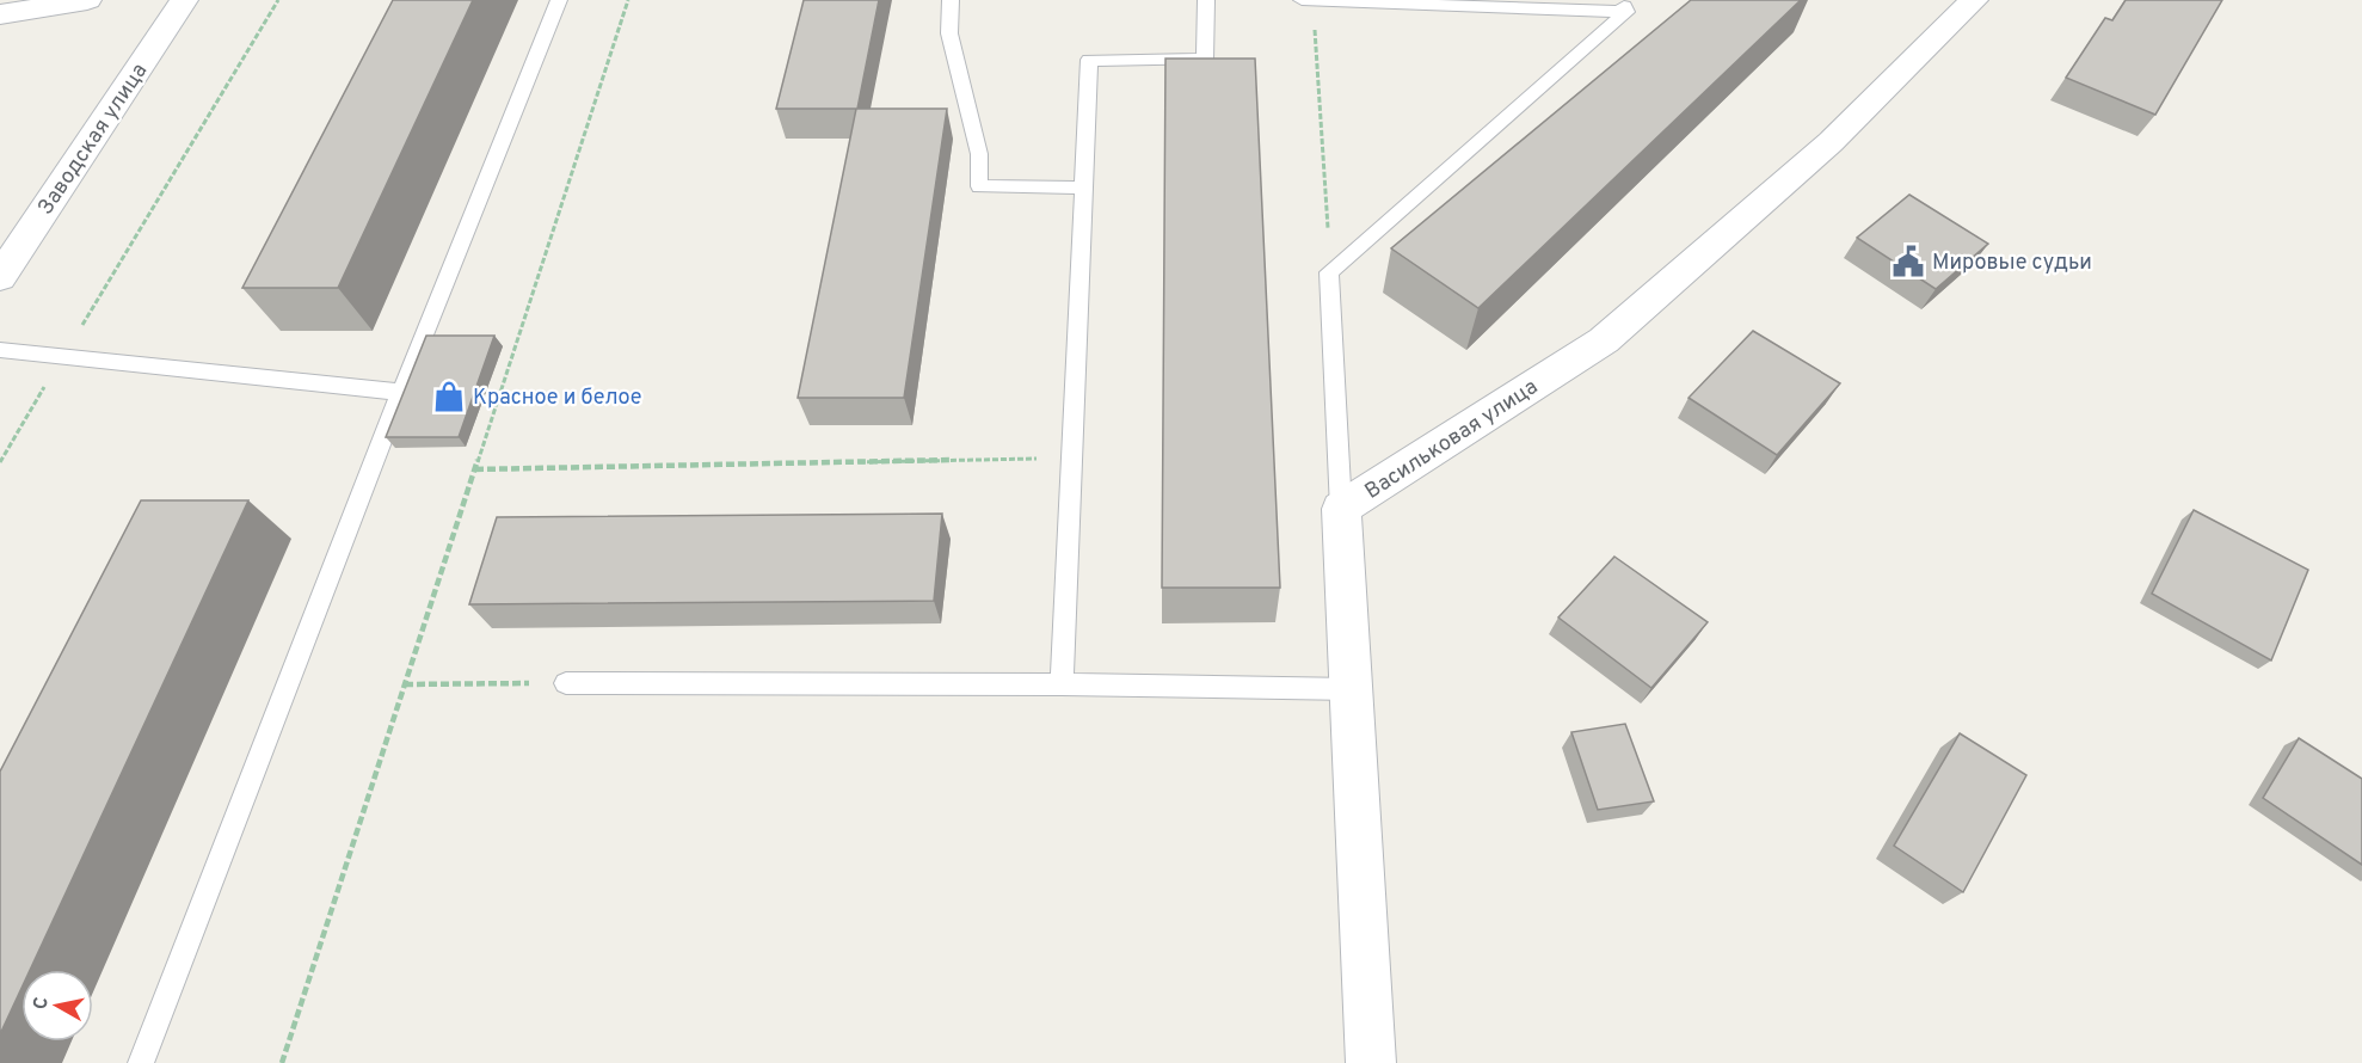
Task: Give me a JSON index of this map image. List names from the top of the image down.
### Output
{
  "streets": {
    "street": ["Заводская улица", "Васильковая улица"]
  },
  "places": {
    "public building": ["Мировые судьи"],
    "shop": ["Красное и белое"]
  },
  "north": "left"
}
